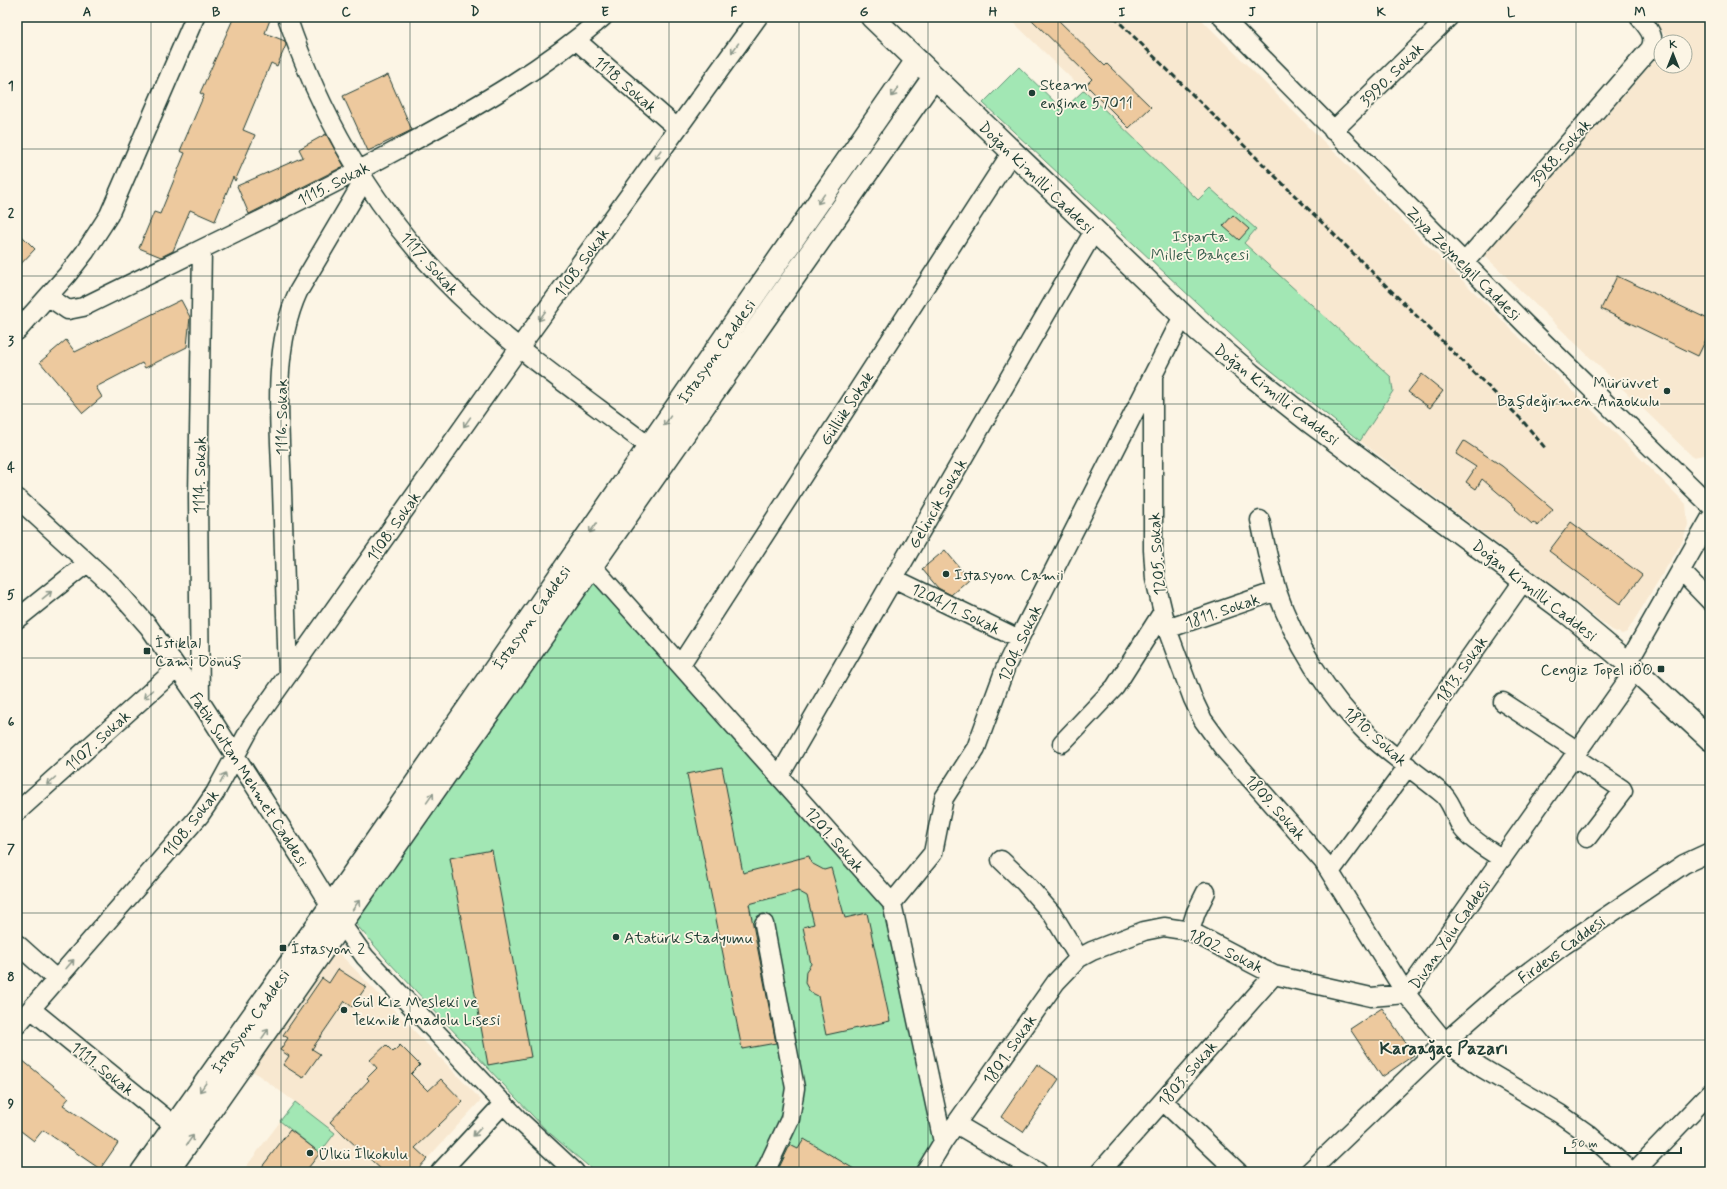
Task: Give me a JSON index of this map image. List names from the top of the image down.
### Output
{
  "streets": {
    "main road": ["Doğan Kimilli Caddesi", "İstasyon Caddesi"],
    "street": [
      "3990. Sokak",
      "1118. Sokak",
      "3988. Sokak",
      "1115. Sokak",
      "1108. Sokak",
      "1117. Sokak",
      "Ziya Zeynelgil Caddesi",
      "Güllük Sokak",
      "1116. Sokak",
      "1114. Sokak",
      "Gelincik Sokak",
      "1205. Sokak",
      "1204/1. Sokak",
      "1811. Sokak",
      "1204. Sokak",
      "1813. Sokak",
      "1810. Sokak",
      "1107. Sokak",
      "Fatih Sultan Mehmet Caddesi",
      "1809. Sokak",
      "1201. Sokak",
      "Divan Yolu Caddesi",
      "Firdevs Caddesi",
      "1802. Sokak",
      "1801. Sokak",
      "1111. Sokak",
      "1803. Sokak"
    ]
  },
  "crossings": [
    ["3990. Sokak", "Ziya Zeynelgil Caddesi"],
    ["1118. Sokak", "1115. Sokak"],
    ["1118. Sokak", "1108. Sokak"],
    ["3988. Sokak", "Ziya Zeynelgil Caddesi"],
    ["Doğan Kimilli Caddesi", "İstasyon Caddesi"],
    ["Doğan Kimilli Caddesi", "Güllük Sokak"],
    ["Doğan Kimilli Caddesi", "Gelincik Sokak"],
    ["Doğan Kimilli Caddesi", "1204. Sokak"],
    ["Doğan Kimilli Caddesi", "1813. Sokak"],
    ["Doğan Kimilli Caddesi", "Divan Yolu Caddesi"],
    ["1115. Sokak", "1117. Sokak"],
    ["1115. Sokak", "1116. Sokak"],
    ["1115. Sokak", "1114. Sokak"],
    ["1108. Sokak", "1117. Sokak"],
    ["1108. Sokak", "1116. Sokak"],
    ["1108. Sokak", "Fatih Sultan Mehmet Caddesi"],
    ["1108. Sokak", "1111. Sokak"],
    ["1117. Sokak", "İstasyon Caddesi"],
    ["1117. Sokak", "1116. Sokak"],
    ["İstasyon Caddesi", "Fatih Sultan Mehmet Caddesi"],
    ["İstasyon Caddesi", "1201. Sokak"],
    ["İstasyon Caddesi", "1111. Sokak"],
    ["Güllük Sokak", "1201. Sokak"],
    ["1114. Sokak", "Fatih Sultan Mehmet Caddesi"],
    ["Gelincik Sokak", "1204/1. Sokak"],
    ["Gelincik Sokak", "1201. Sokak"],
    ["1205. Sokak", "1811. Sokak"],
    ["1205. Sokak", "1204. Sokak"],
    ["1205. Sokak", "1809. Sokak"],
    ["1204/1. Sokak", "1204. Sokak"],
    ["1811. Sokak", "1810. Sokak"],
    ["1811. Sokak", "1809. Sokak"],
    ["1204. Sokak", "1201. Sokak"],
    ["1813. Sokak", "1810. Sokak"],
    ["1813. Sokak", "1809. Sokak"],
    ["1810. Sokak", "Divan Yolu Caddesi"],
    ["1107. Sokak", "Fatih Sultan Mehmet Caddesi"],
    ["1809. Sokak", "Divan Yolu Caddesi"],
    ["1809. Sokak", "1802. Sokak"],
    ["1201. Sokak", "1801. Sokak"],
    ["Divan Yolu Caddesi", "Firdevs Caddesi"],
    ["Divan Yolu Caddesi", "1802. Sokak"],
    ["1802. Sokak", "1801. Sokak"],
    ["1802. Sokak", "1803. Sokak"]
  ],
  "districts": ["Karaağaç Pazarı"],
  "parks": ["Isparta Millet Bahçesi"],
  "places": {
    "other": [
      "Steam engine 57011",
      "Mürüvvet Başdeğirmen Anaokulu",
      "Istasyon Camii",
      "Atatürk Stadyumu",
      "Gül Kız Mesleki ve Teknik Anadolu Lisesi",
      "Ülkü İlkokulu"
    ],
    "transit": ["İstiklal Cami Dönüş", "Cengiz Topel iÖO", "İstasyon 2"]
  },
  "scale_bar": "50 m",
  "north": "top",
  "grid": {
    "columns": [
      "A",
      "B",
      "C",
      "D",
      "E",
      "F",
      "G",
      "H",
      "I",
      "J",
      "K",
      "L",
      "M"
    ],
    "rows": [
      "1",
      "2",
      "3",
      "4",
      "5",
      "6",
      "7",
      "8",
      "9"
    ]
  }
}
